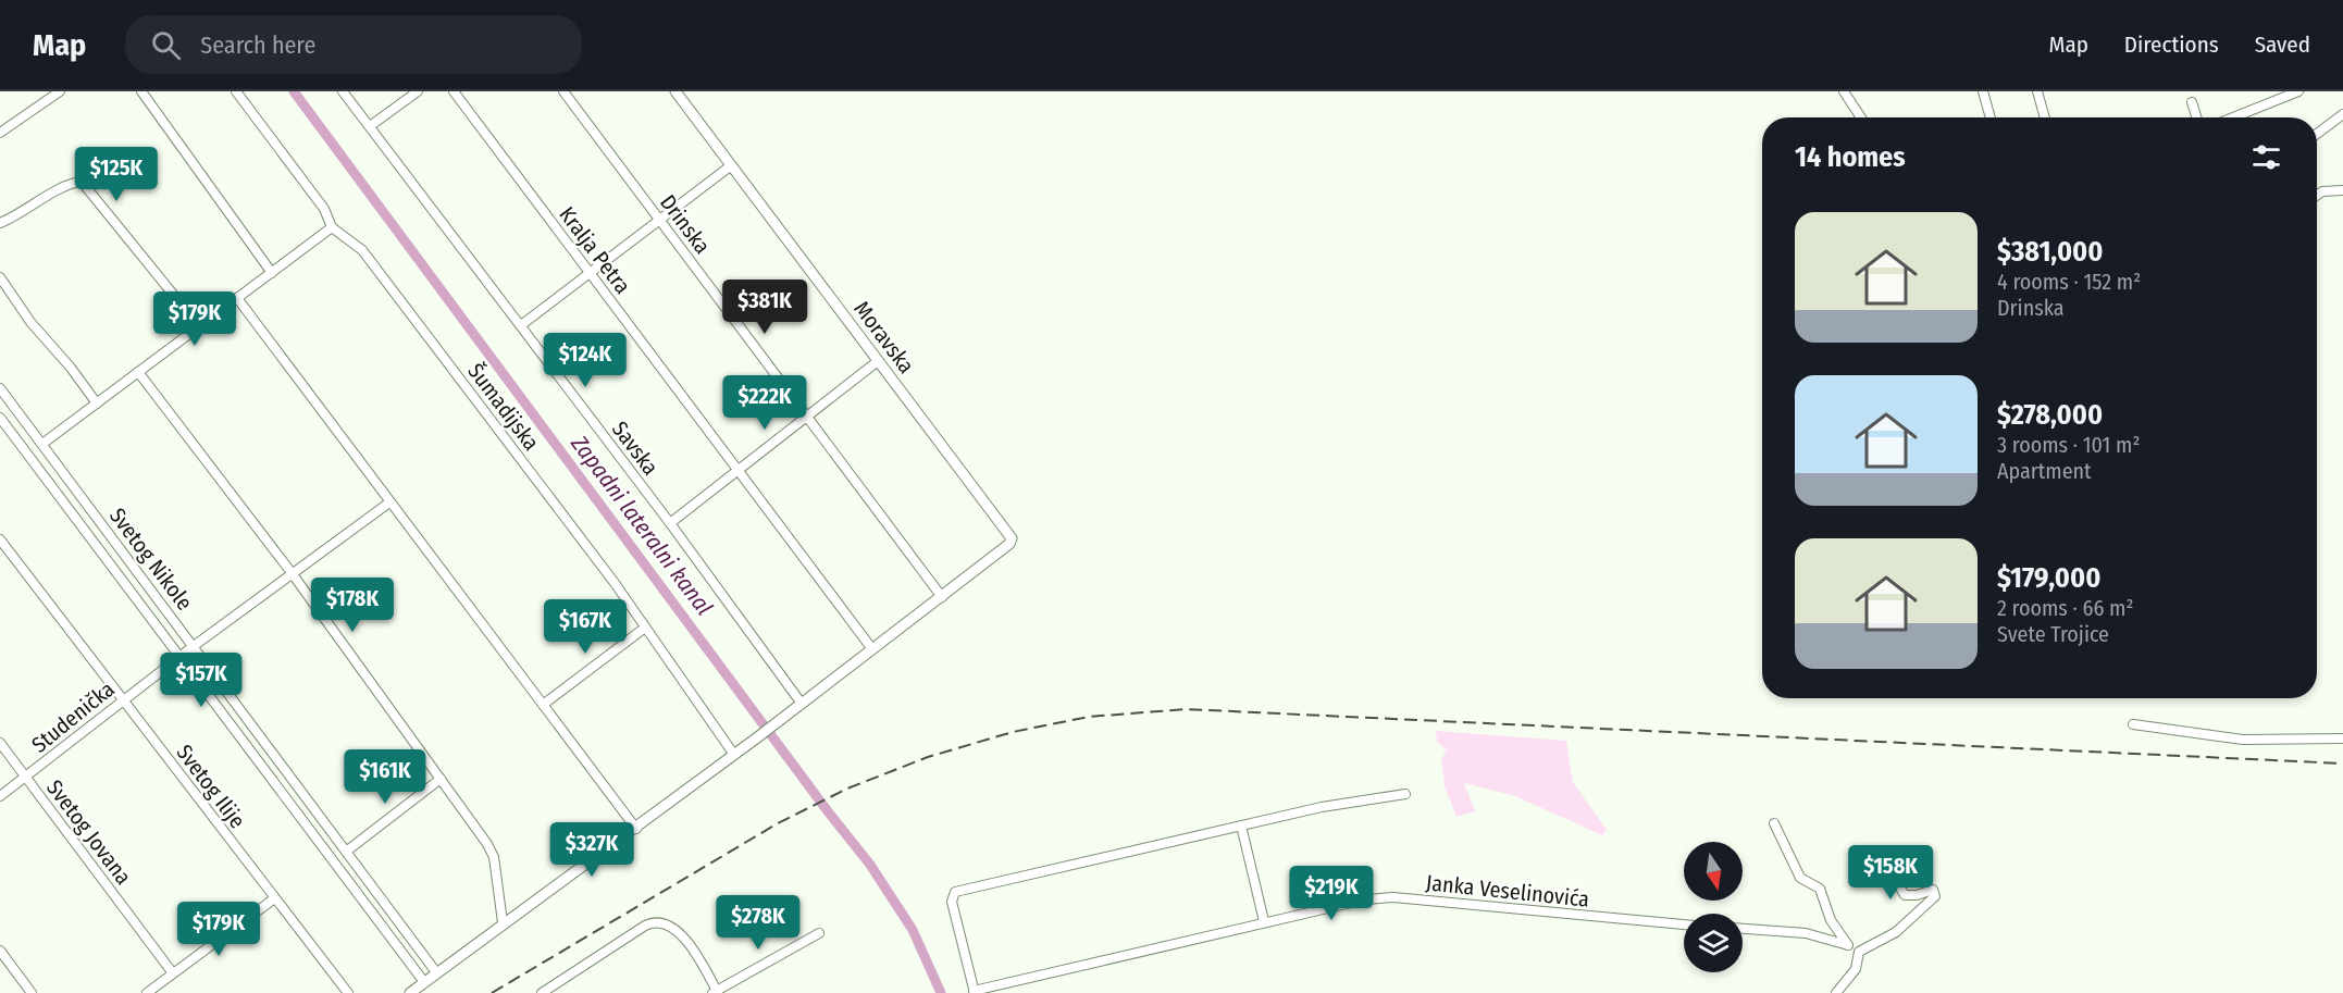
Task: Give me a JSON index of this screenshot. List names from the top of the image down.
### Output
{
  "streets": {
    "street": [
      "Drinska",
      "Kralja Petra",
      "Moravska",
      "Šumadijska",
      "Savska",
      "Svetog Nikole",
      "Studenička",
      "Svetog Ilije",
      "Svetog Jovana",
      "Janka Veselinovića"
    ]
  },
  "crossings": [
    ["Drinska", "Moravska"],
    ["Svetog Nikole", "Studenička"],
    ["Studenička", "Svetog Ilije"],
    ["Studenička", "Svetog Jovana"]
  ],
  "water": ["Zapadni lateralni kanal"],
  "north": "bottom",
  "page": {
    "header": "Map",
    "search": "Search here",
    "nav": ["Map", "Directions", "Saved"],
    "heading": "14 homes",
    "price": [
      "$125K",
      "$381K",
      "$179K",
      "$124K",
      "$222K",
      "$178K",
      "$167K",
      "$157K",
      "$161K",
      "$327K",
      "$158K",
      "$219K",
      "$278K",
      "$179K"
    ],
    "list": [
      {
        "name": "$381,000",
        "note": "4 rooms · 152 m² · Drinska"
      },
      {
        "name": "$278,000",
        "note": "3 rooms · 101 m² · Apartment"
      },
      {
        "name": "$179,000",
        "note": "2 rooms · 66 m² · Svete Trojice"
      }
    ]
  }
}
